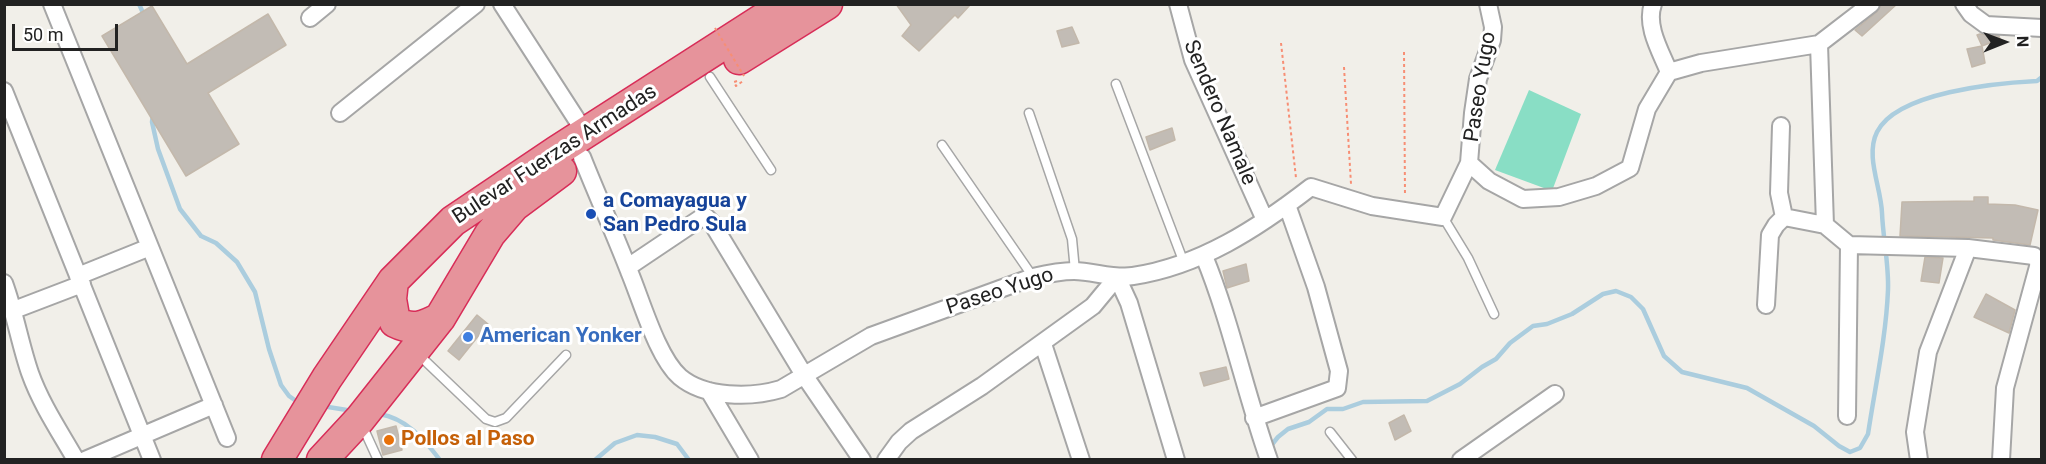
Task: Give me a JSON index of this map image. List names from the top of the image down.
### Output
{
  "streets": {
    "highway": ["Bulevar Fuerzas Armadas"],
    "street": ["Paseo Yugo", "Sendero Namale"]
  },
  "crossings": [
    ["Paseo Yugo", "Sendero Namale"],
    ["Paseo Yugo", "Bulevar Fuerzas Armadas"]
  ],
  "places": ["a Comayagua y San Pedro Sula", "American Yonker", "Pollos al Paso"],
  "scale_bar": "50 m",
  "north": "right"
}
